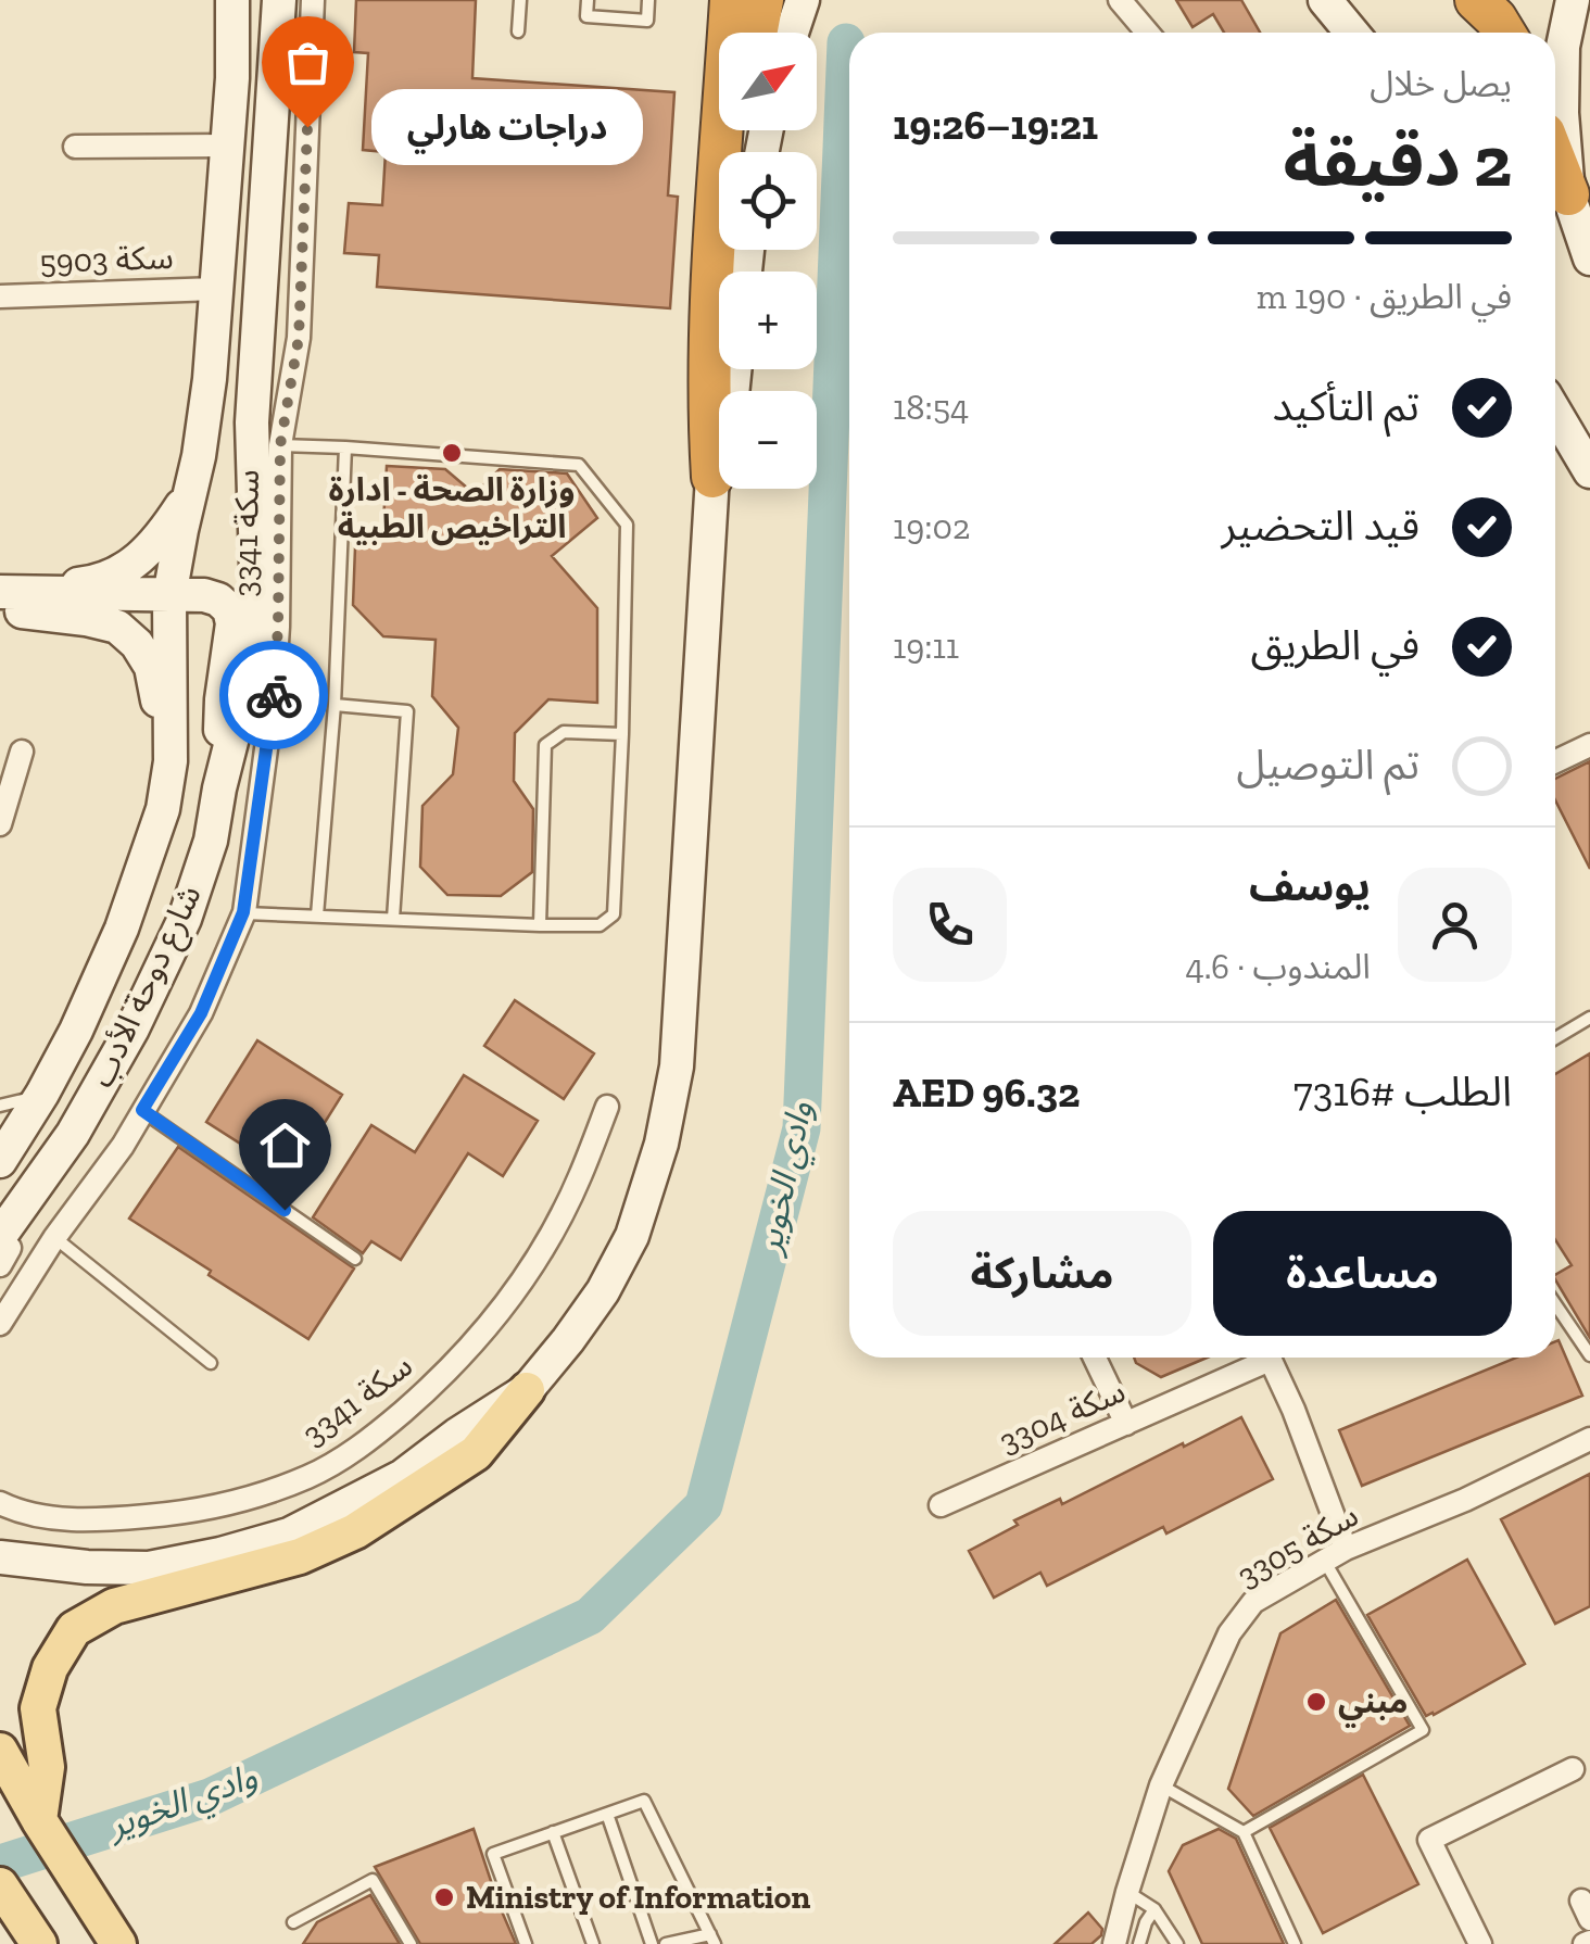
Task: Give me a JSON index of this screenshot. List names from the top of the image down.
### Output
{
  "streets": {
    "main road": ["شارع دوحة الأدب"],
    "street": [
      "سكة 5903",
      "سكة 3341",
      "سكة 3304",
      "3305 سكة"
    ]
  },
  "crossings": [
    ["سكة 5903", "شارع دوحة الأدب"]
  ],
  "water": ["وادي الخوير"],
  "places": [
    "دراجات هارلي",
    "وزارة الصحة - ادارة التراخيص الطبية",
    "مبني",
    "Ministry of Information"
  ],
  "north": "top right",
  "page": {
    "map_buttons": ["+", "−"],
    "heading": ["2 دقيقة", "يصل خلال", "19:21–19:26"],
    "panel": [
      "يوسف",
      "المندوب · 4.6",
      "الطلب #7316",
      "AED 96.32"
    ],
    "bubble": "دراجات هارلي",
    "bar": "في الطريق · 190 m",
    "list": [
      ["تم التأكيد", "18:54"],
      ["قيد التحضير", "19:02"],
      ["في الطريق", "19:11"],
      "تم التوصيل"
    ],
    "buttons": ["مساعدة", "مشاركة"]
  }
}
